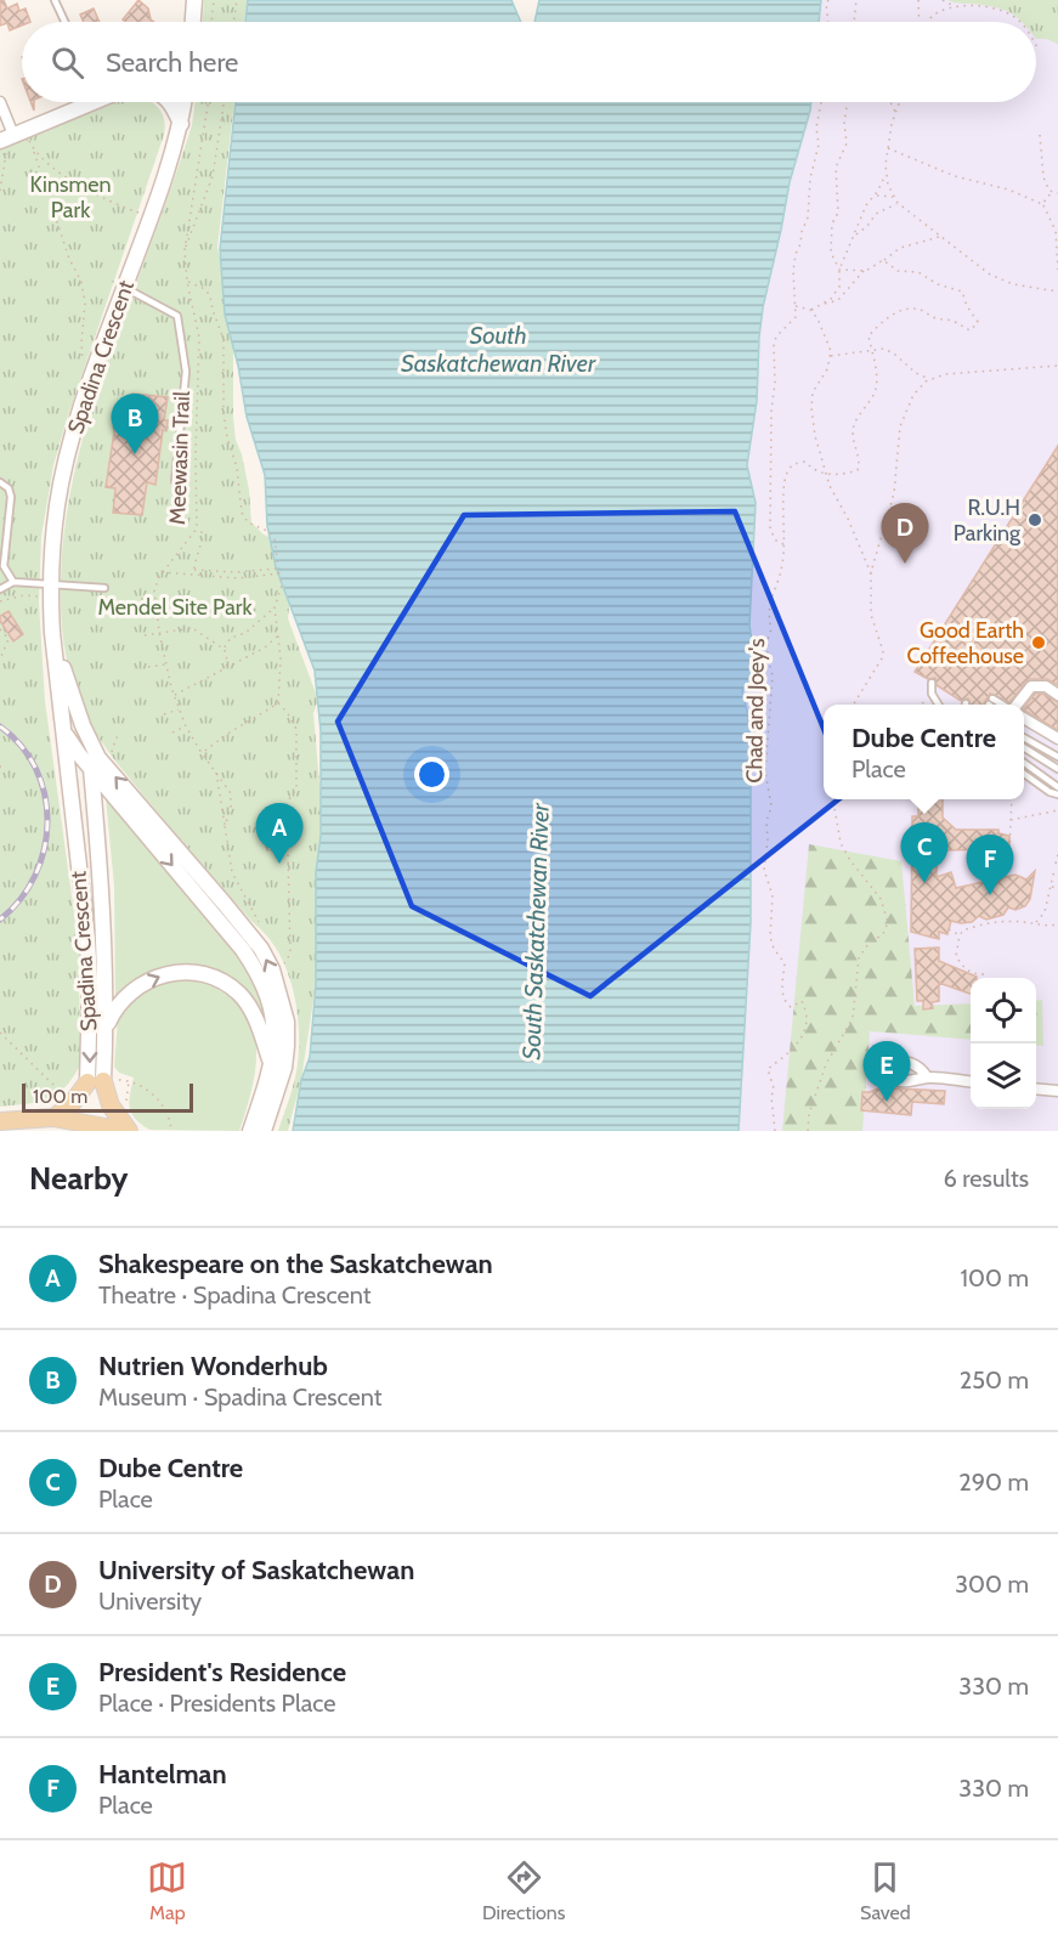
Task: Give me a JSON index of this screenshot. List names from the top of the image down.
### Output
{
  "streets": {
    "street": ["Spadina Crescent"],
    "path": ["Meewasin Trail", "Chad and Joey's"]
  },
  "water": ["South Saskatchewan River"],
  "parks": ["Kinsmen Park", "Mendel Site Park"],
  "places": ["R.U.H Parking", "Good Earth Coffeehouse"],
  "scale_bar": "100 m",
  "page": {
    "search": "Search here",
    "pins": [
      "B",
      "D",
      "A",
      "C",
      "F",
      "E"
    ],
    "popup": ["Dube Centre", "Place"],
    "scale": "100 m",
    "heading": ["Nearby", "6 results"],
    "list": [
      {
        "mark": "A",
        "name": "Shakespeare on the Saskatchewan",
        "note": "Theatre · Spadina Crescent",
        "value": "100 m"
      },
      {
        "mark": "B",
        "name": "Nutrien Wonderhub",
        "note": "Museum · Spadina Crescent",
        "value": "250 m"
      },
      {
        "mark": "C",
        "name": "Dube Centre",
        "note": "Place",
        "value": "290 m"
      },
      {
        "mark": "D",
        "name": "University of Saskatchewan",
        "note": "University",
        "value": "300 m"
      },
      {
        "mark": "E",
        "name": "President's Residence",
        "note": "Place · Presidents Place",
        "value": "330 m"
      },
      {
        "mark": "F",
        "name": "Hantelman",
        "note": "Place",
        "value": "330 m"
      }
    ],
    "nav": ["Map", "Directions", "Saved"]
  }
}
